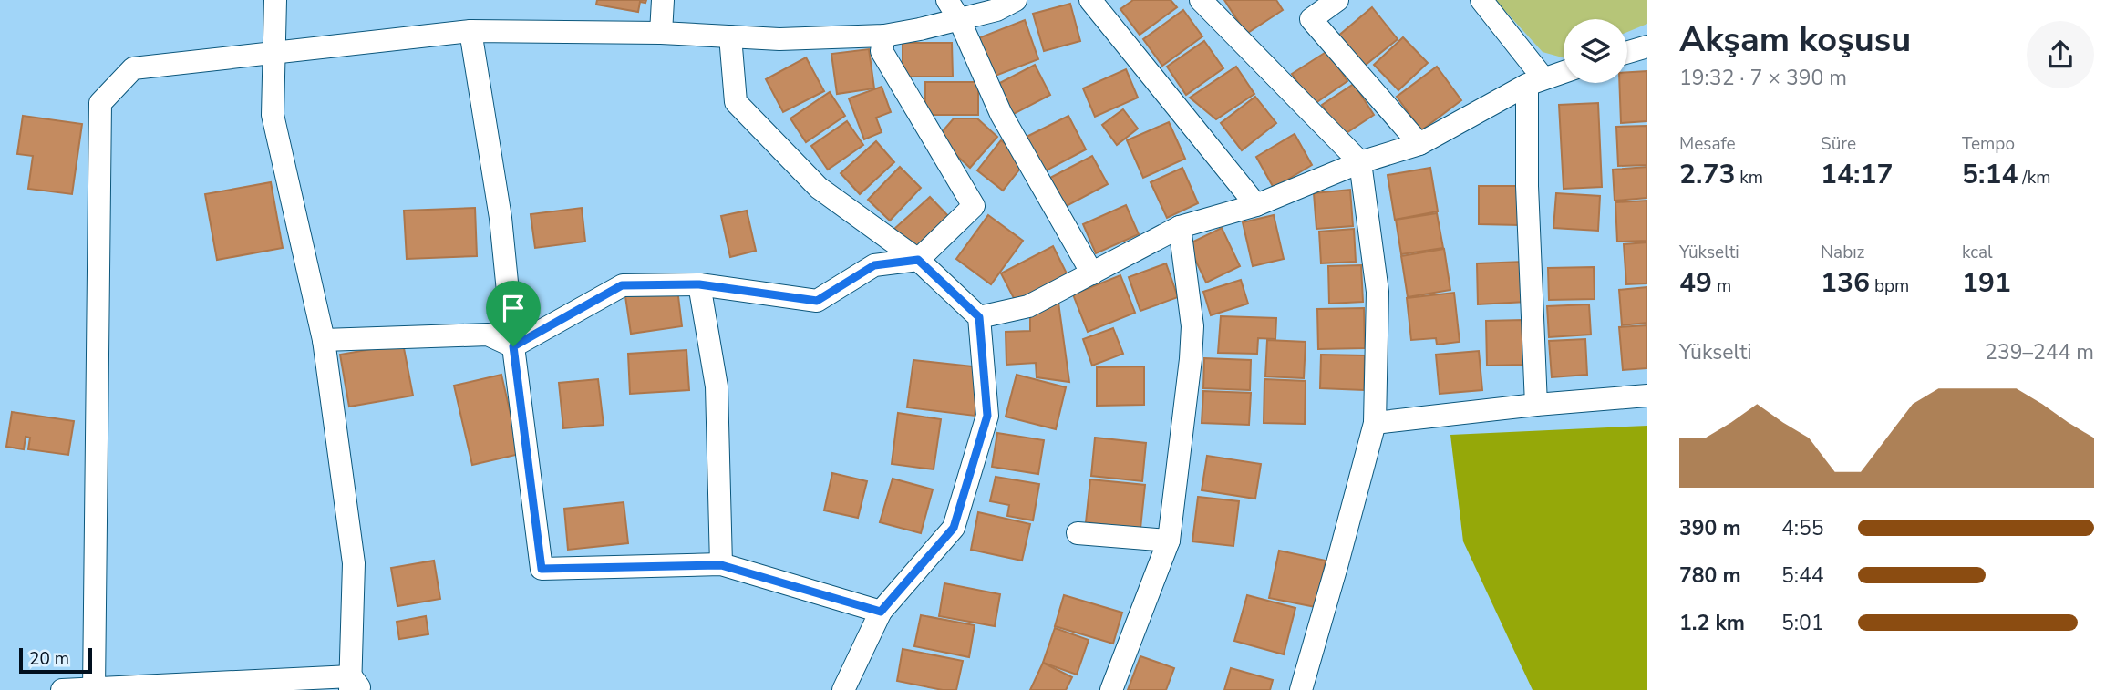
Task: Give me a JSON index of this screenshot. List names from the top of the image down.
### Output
{
  "scale_bar": "20 m",
  "page": {
    "heading": ["Akşam koşusu", "19:32 · 7 × 390 m"],
    "stats": [
      ["Mesafe", "2.73 km"],
      ["Süre", "14:17"],
      ["Tempo", "5:14 /km"],
      ["Yükselti", "49 m"],
      ["Nabız", "136 bpm"],
      ["kcal", "191"]
    ],
    "chart": ["Yükselti", "239–244 m"],
    "list": [
      {
        "name": "390 m",
        "note": "4:55"
      },
      {
        "name": "780 m",
        "note": "5:44"
      },
      {
        "name": "1.2 km",
        "note": "5:01"
      }
    ],
    "scale": "20 m"
  }
}
